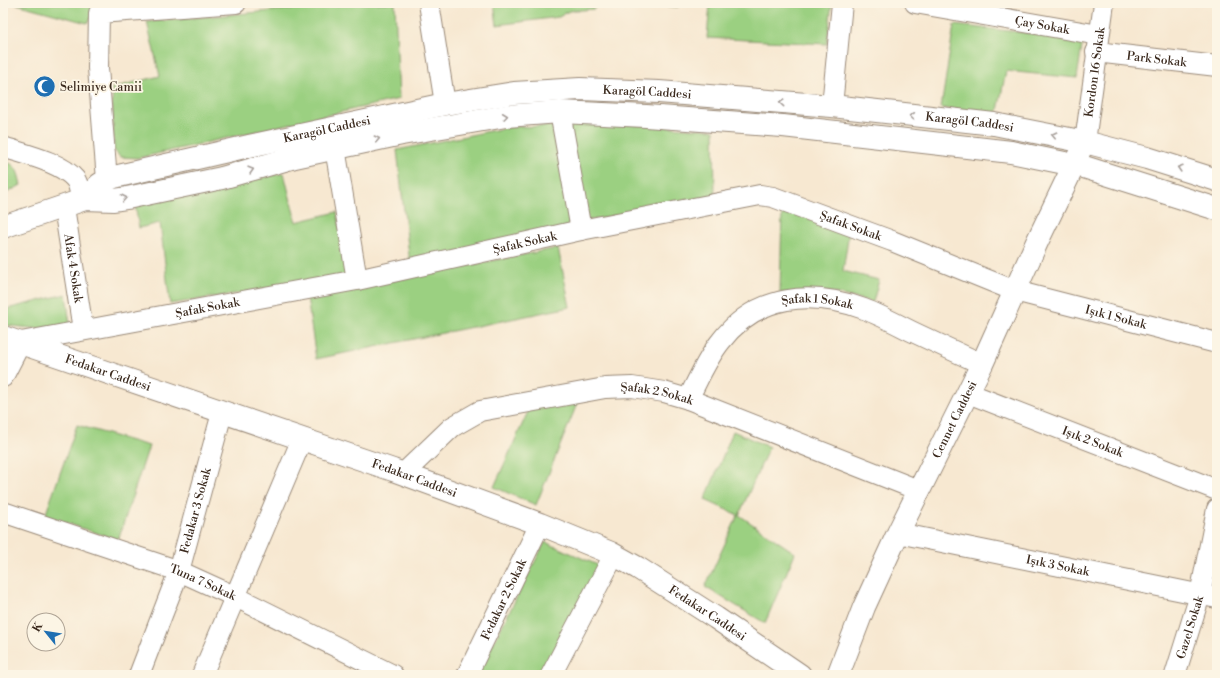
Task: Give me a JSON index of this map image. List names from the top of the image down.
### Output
{
  "streets": {
    "main road": ["Karagöl Caddesi", "Fedakar Caddesi", "Cennet Caddesi"],
    "street": [
      "Çay Sokak",
      "Park Sokak",
      "Kordon 16 Sokak",
      "Şafak Sokak",
      "Afak 4 Sokak",
      "Şafak 1 Sokak",
      "Işık 1 Sokak",
      "Şafak 2 Sokak",
      "Işık 2 Sokak",
      "Fedakar 3 Sokak",
      "Işık 3 Sokak",
      "Tuna 7 Sokak",
      "Fedakar 2 Sokak",
      "Gazel Sokak"
    ]
  },
  "crossings": [
    ["Çay Sokak", "Park Sokak"],
    ["Çay Sokak", "Kordon 16 Sokak"],
    ["Park Sokak", "Kordon 16 Sokak"],
    ["Kordon 16 Sokak", "Karagöl Caddesi"],
    ["Kordon 16 Sokak", "Cennet Caddesi"],
    ["Karagöl Caddesi", "Afak 4 Sokak"],
    ["Şafak Sokak", "Afak 4 Sokak"],
    ["Şafak Sokak", "Işık 1 Sokak"],
    ["Şafak Sokak", "Fedakar Caddesi"],
    ["Şafak Sokak", "Cennet Caddesi"],
    ["Şafak 1 Sokak", "Şafak 2 Sokak"],
    ["Şafak 1 Sokak", "Cennet Caddesi"],
    ["Işık 1 Sokak", "Cennet Caddesi"],
    ["Fedakar Caddesi", "Şafak 2 Sokak"],
    ["Fedakar Caddesi", "Fedakar 3 Sokak"],
    ["Fedakar Caddesi", "Fedakar 2 Sokak"],
    ["Şafak 2 Sokak", "Cennet Caddesi"],
    ["Cennet Caddesi", "Işık 2 Sokak"],
    ["Cennet Caddesi", "Işık 3 Sokak"],
    ["Fedakar 3 Sokak", "Tuna 7 Sokak"],
    ["Işık 3 Sokak", "Gazel Sokak"]
  ],
  "places": {
    "mosque": ["Selimiye Camii"]
  },
  "north": "top left"
}
